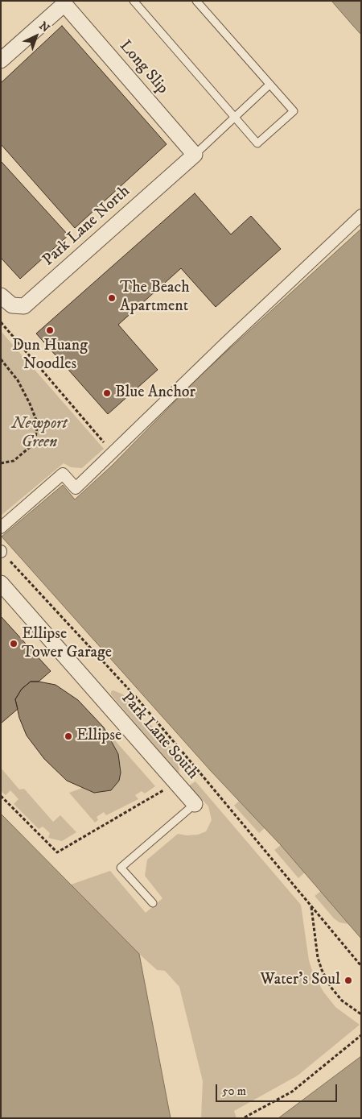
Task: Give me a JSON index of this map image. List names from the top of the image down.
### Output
{
  "streets": {
    "street": ["Long Slip", "Park Lane North", "Park Lane South"]
  },
  "crossings": [
    ["Long Slip", "Park Lane North"]
  ],
  "parks": ["Newport Green"],
  "places": [
    "The Beach Apartment",
    "Dun Huang Noodles",
    "Blue Anchor",
    "Ellipse Tower Garage",
    "Ellipse",
    "Water's Soul"
  ],
  "scale_bar": "50 m",
  "north": "top right"
}
